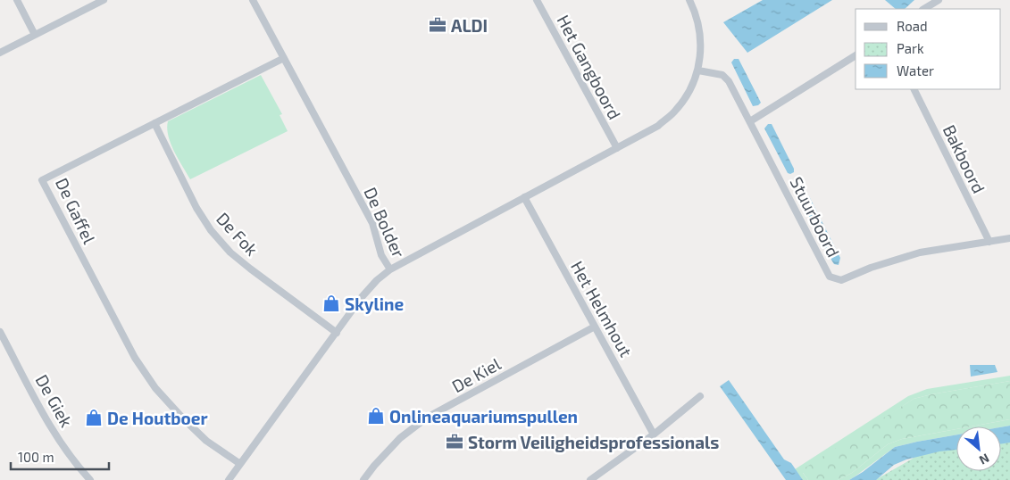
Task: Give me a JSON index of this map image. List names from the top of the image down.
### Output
{
  "streets": {
    "street": [
      "Het Gangboord",
      "Bakboord",
      "De Gaffel",
      "Stuurboord",
      "De Bolder",
      "De Fok",
      "Het Helmhout",
      "De Kiel",
      "De Giek"
    ]
  },
  "crossings": [
    ["Bakboord", "Stuurboord"],
    ["De Gaffel", "De Bolder"],
    ["De Gaffel", "De Fok"],
    ["De Bolder", "De Fok"],
    ["Het Helmhout", "De Kiel"]
  ],
  "places": {
    "office": ["ALDI", "Storm Veiligheidsprofessionals"],
    "shop": ["Skyline", "Onlineaquariumspullen", "De Houtboer"]
  },
  "legend": ["Road", "Park", "Water"],
  "scale_bar": "100 m",
  "north": "bottom right"
}
